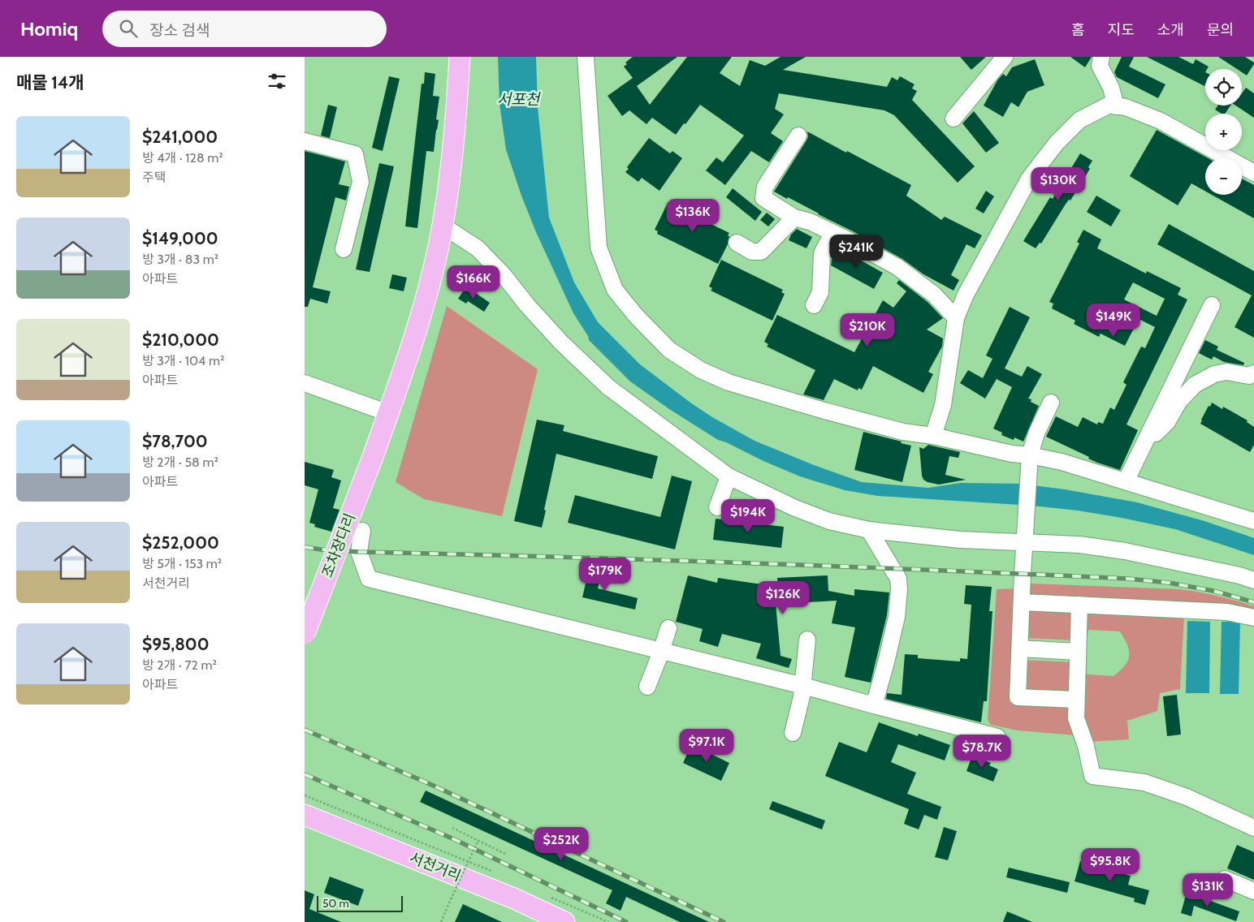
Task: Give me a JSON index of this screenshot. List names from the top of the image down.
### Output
{
  "streets": {
    "main road": ["조차장다리", "서천거리"]
  },
  "water": ["서포천"],
  "scale_bar": "50 m",
  "page": {
    "header": "Homiq",
    "search": "장소 검색",
    "nav": [
      "홈",
      "지도",
      "소개",
      "문의"
    ],
    "heading": "매물 14개",
    "map_buttons": ["+", "−"],
    "list": [
      {
        "name": "$241,000",
        "note": "방 4개 · 128 m² · 주택"
      },
      {
        "name": "$149,000",
        "note": "방 3개 · 83 m² · 아파트"
      },
      {
        "name": "$210,000",
        "note": "방 3개 · 104 m² · 아파트"
      },
      {
        "name": "$78,700",
        "note": "방 2개 · 58 m² · 아파트"
      },
      {
        "name": "$252,000",
        "note": "방 5개 · 153 m² · 서천거리"
      },
      {
        "name": "$95,800",
        "note": "방 2개 · 72 m² · 아파트"
      }
    ],
    "price": [
      "$130K",
      "$136K",
      "$241K",
      "$166K",
      "$149K",
      "$210K",
      "$194K",
      "$179K",
      "$126K",
      "$97.1K",
      "$78.7K",
      "$252K",
      "$95.8K",
      "$131K"
    ],
    "scale": "50 m"
  }
}
